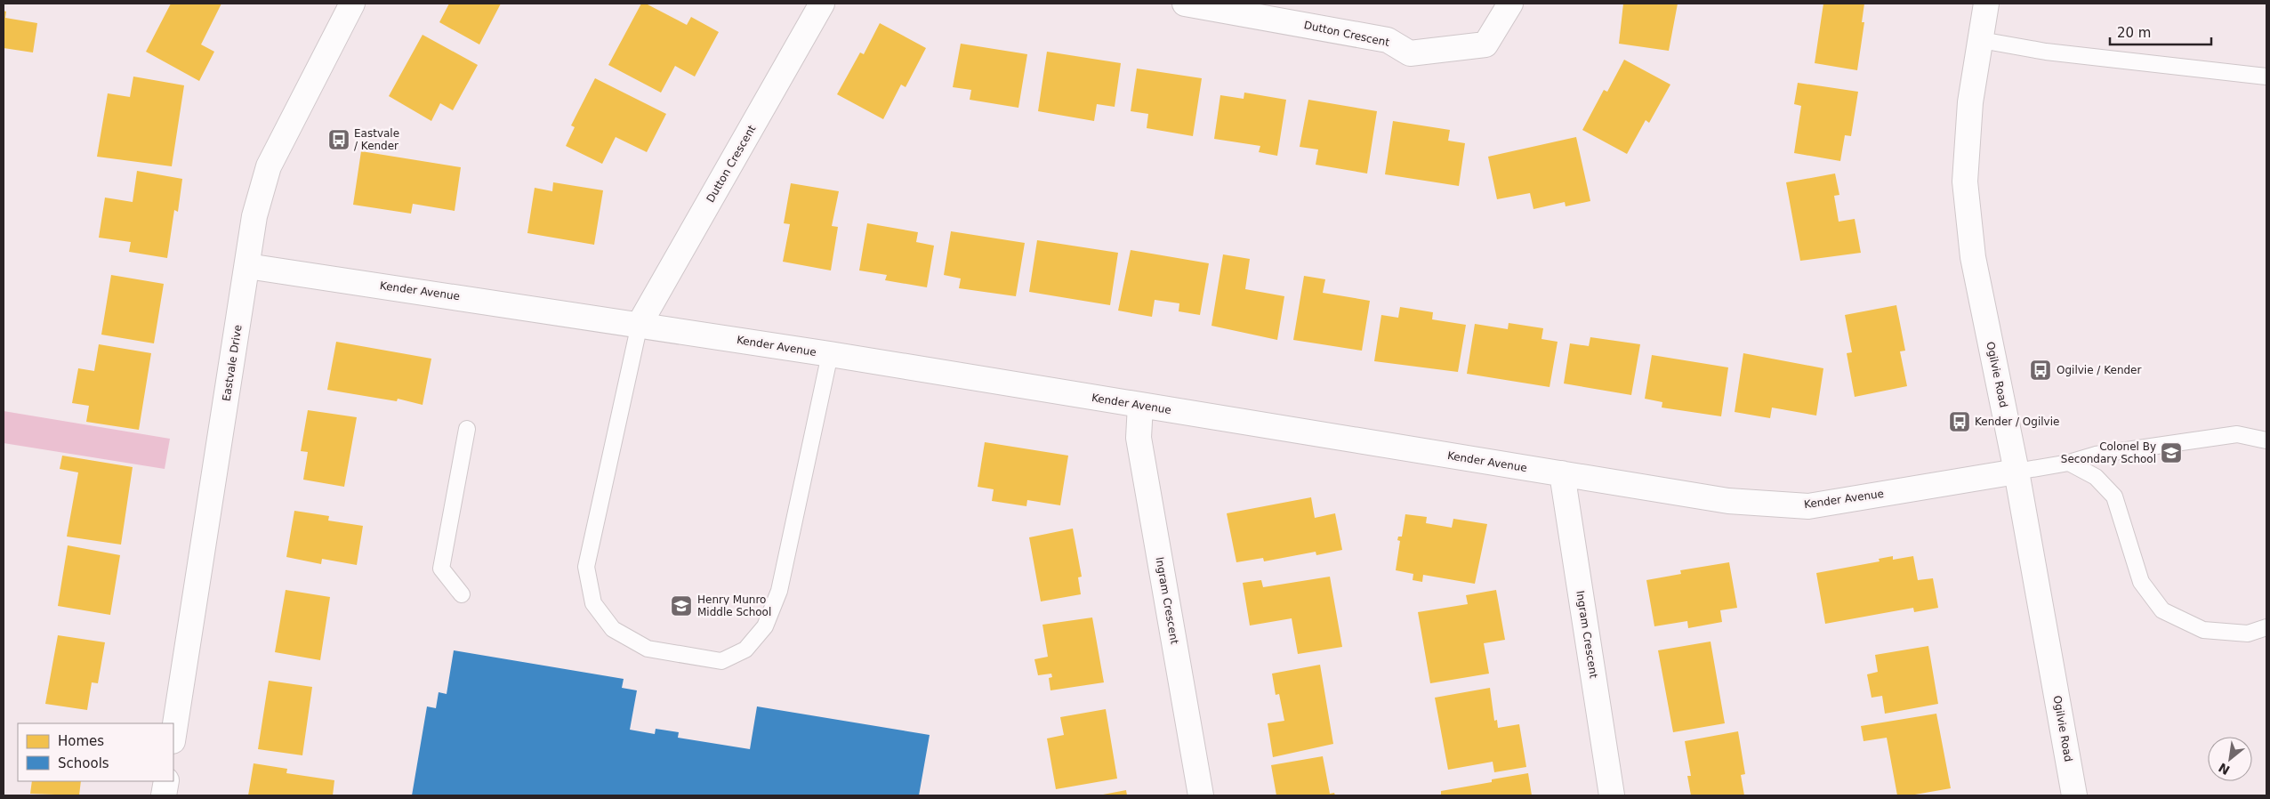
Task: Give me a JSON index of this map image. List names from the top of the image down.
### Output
{
  "streets": {
    "street": [
      "Dutton Crescent",
      "Kender Avenue",
      "Eastvale Drive",
      "Ogilvie Road",
      "Ingram Crescent"
    ]
  },
  "crossings": [
    ["Dutton Crescent", "Kender Avenue"],
    ["Kender Avenue", "Eastvale Drive"],
    ["Kender Avenue", "Ogilvie Road"],
    ["Kender Avenue", "Ingram Crescent"]
  ],
  "places": {
    "bus stop": ["Eastvale / Kender", "Ogilvie / Kender", "Kender / Ogilvie"],
    "school or university": ["Colonel By Secondary School", "Henry Munro Middle School"]
  },
  "legend": ["Homes", "Schools"],
  "scale_bar": "20 m",
  "north": "bottom left"
}
